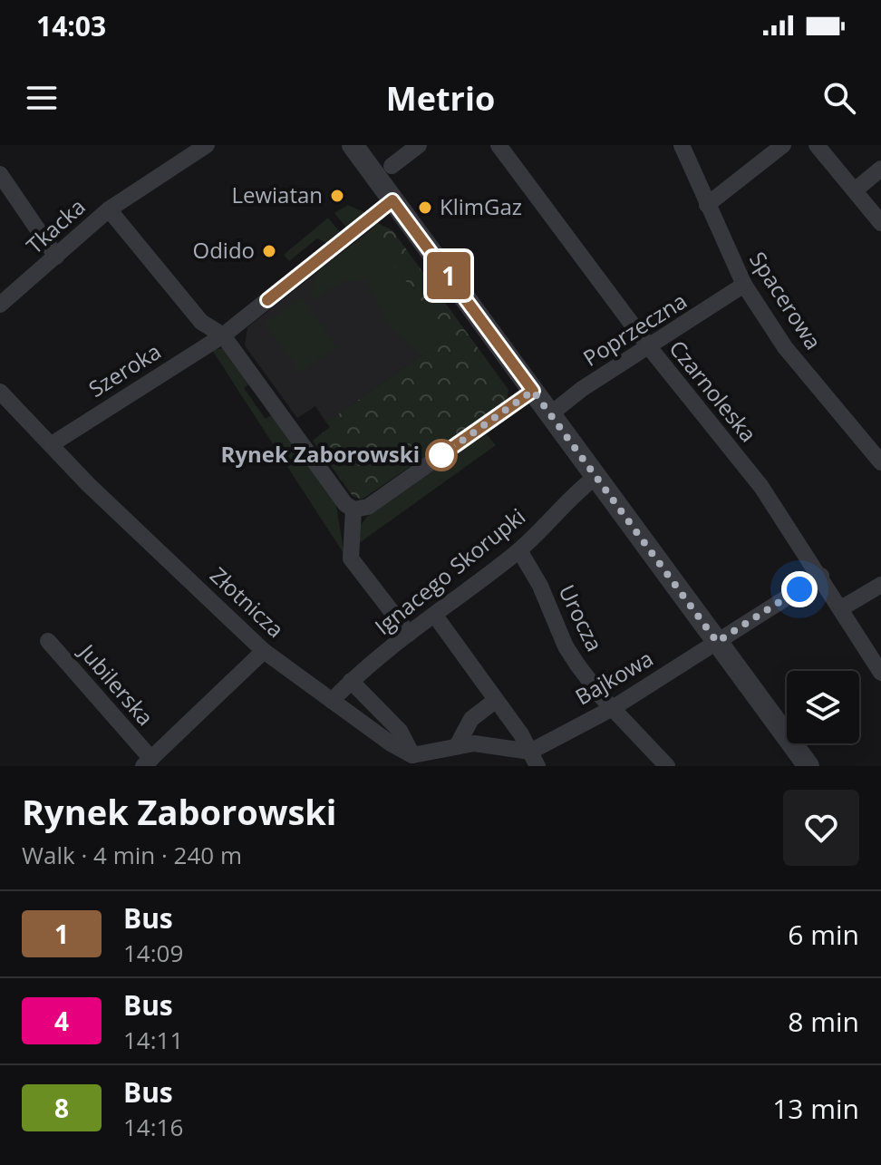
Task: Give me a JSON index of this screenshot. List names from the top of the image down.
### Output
{
  "streets": {
    "street": [
      "Tkacka",
      "Spacerowa",
      "Poprzeczna",
      "Szeroka",
      "Czarnoleska",
      "Ignacego Skorupki",
      "Złotnicza",
      "Urocza",
      "Bajkowa",
      "Jubilerska"
    ]
  },
  "crossings": [
    ["Tkacka", "Szeroka"],
    ["Spacerowa", "Poprzeczna"],
    ["Poprzeczna", "Czarnoleska"],
    ["Szeroka", "Złotnicza"],
    ["Czarnoleska", "Bajkowa"],
    ["Ignacego Skorupki", "Złotnicza"],
    ["Ignacego Skorupki", "Urocza"],
    ["Złotnicza", "Jubilerska"],
    ["Urocza", "Bajkowa"]
  ],
  "places": [
    "Lewiatan",
    "KlimGaz",
    "Odido",
    "Rynek Zaborowski"
  ],
  "lines": ["bus line 1"],
  "page": {
    "status": "14:03",
    "header": "Metrio",
    "on_map": "1",
    "heading": ["Rynek Zaborowski", "Walk · 4 min · 240 m"],
    "list": [
      {
        "mark": "1",
        "name": "Bus",
        "note": "14:09",
        "value": "6 min"
      },
      {
        "mark": "4",
        "name": "Bus",
        "note": "14:11",
        "value": "8 min"
      },
      {
        "mark": "8",
        "name": "Bus",
        "note": "14:16",
        "value": "13 min"
      }
    ]
  }
}
